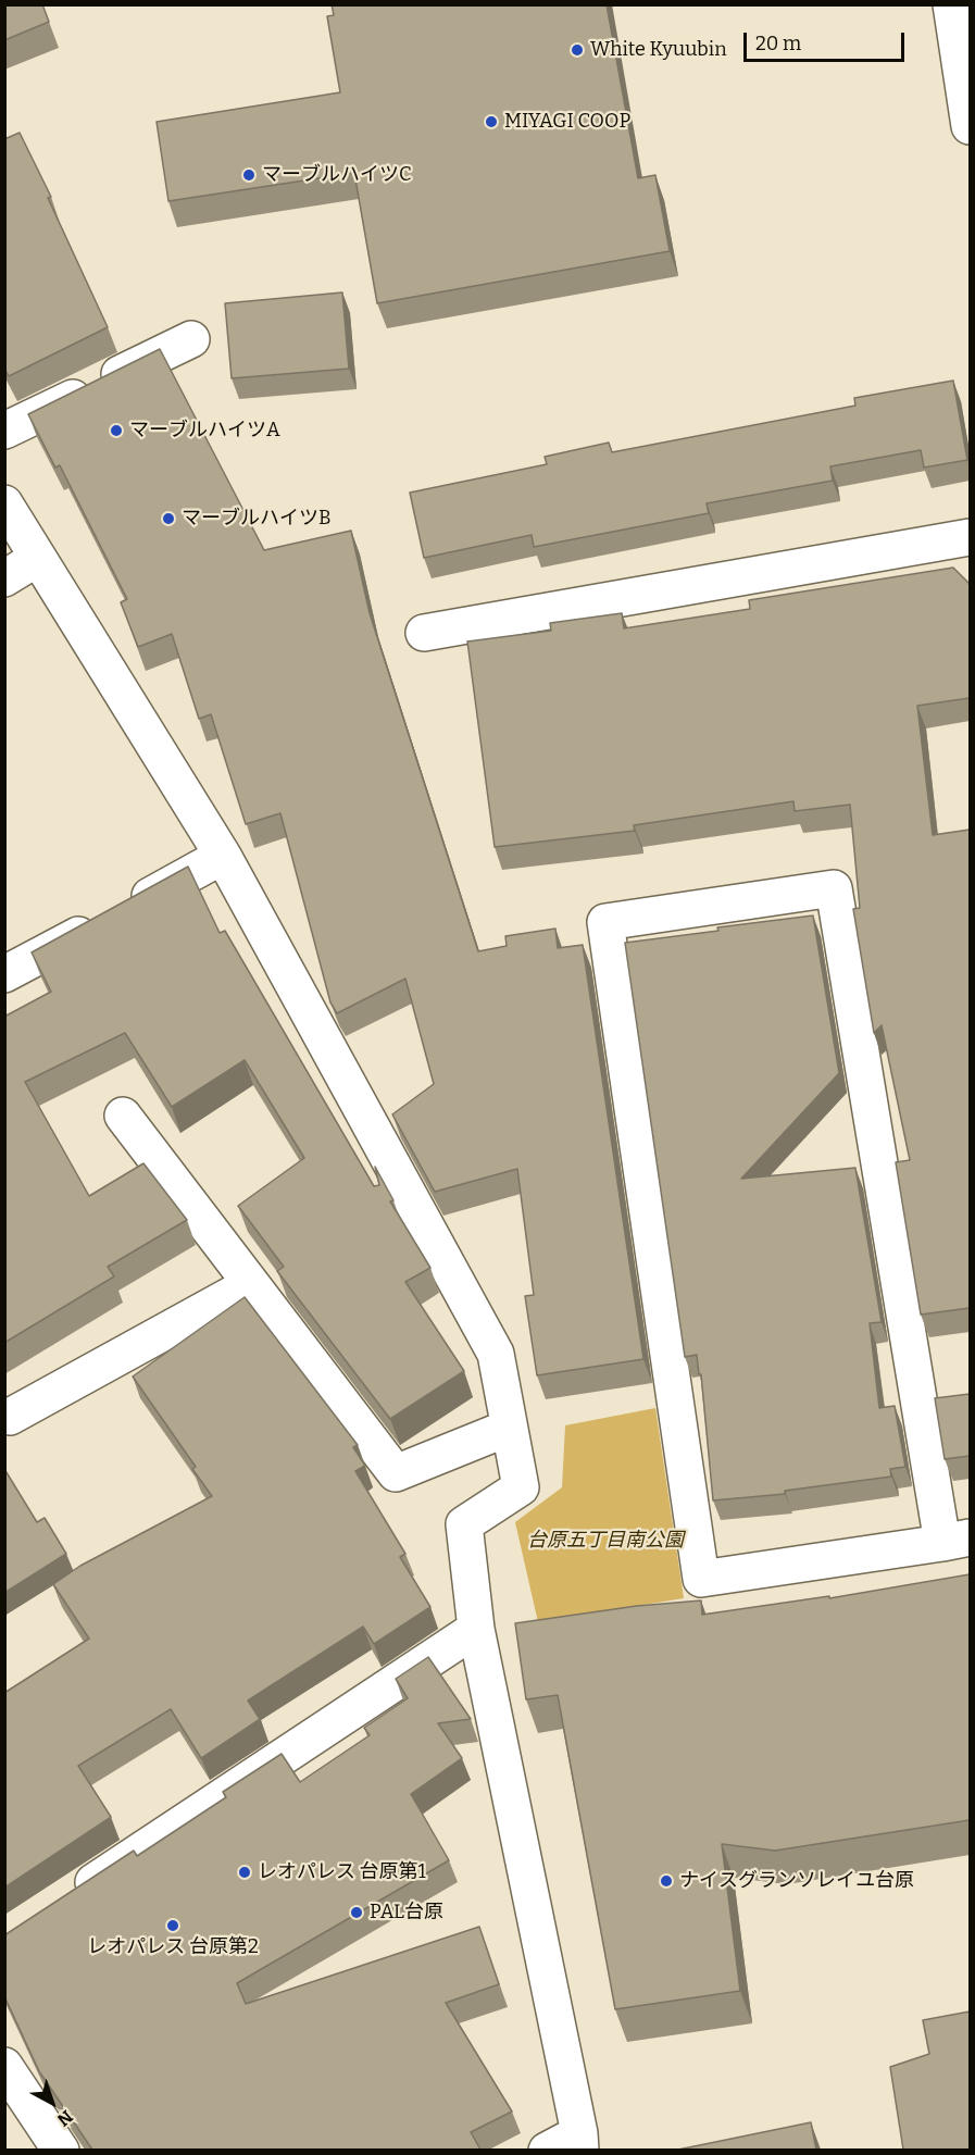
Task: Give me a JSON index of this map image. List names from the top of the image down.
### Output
{
  "parks": ["台原五丁目南公園"],
  "places": [
    "White Kyuubin",
    "MIYAGI COOP",
    "マーブルハイツC",
    "マーブルハイツA",
    "マーブルハイツB",
    "レオパレス 台原第1",
    "ナイスグランソレイユ台原",
    "PAL台原",
    "レオパレス 台原第2"
  ],
  "scale_bar": "20 m",
  "north": "bottom right"
}
